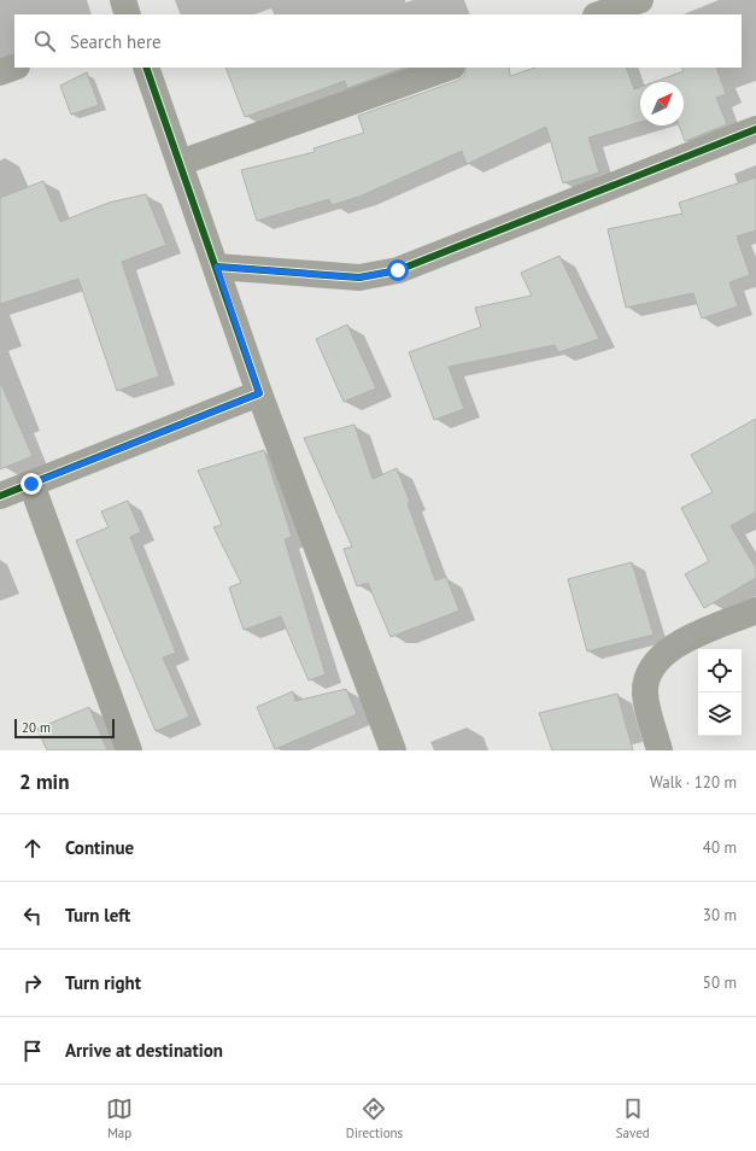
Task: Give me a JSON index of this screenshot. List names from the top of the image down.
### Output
{
  "scale_bar": "20 m",
  "north": "top right",
  "page": {
    "search": "Search here",
    "scale": "20 m",
    "heading": ["2 min", "Walk · 120 m"],
    "list": [
      ["Continue", "40 m"],
      ["Turn left", "30 m"],
      ["Turn right", "50 m"],
      "Arrive at destination"
    ],
    "nav": ["Map", "Directions", "Saved"]
  }
}
